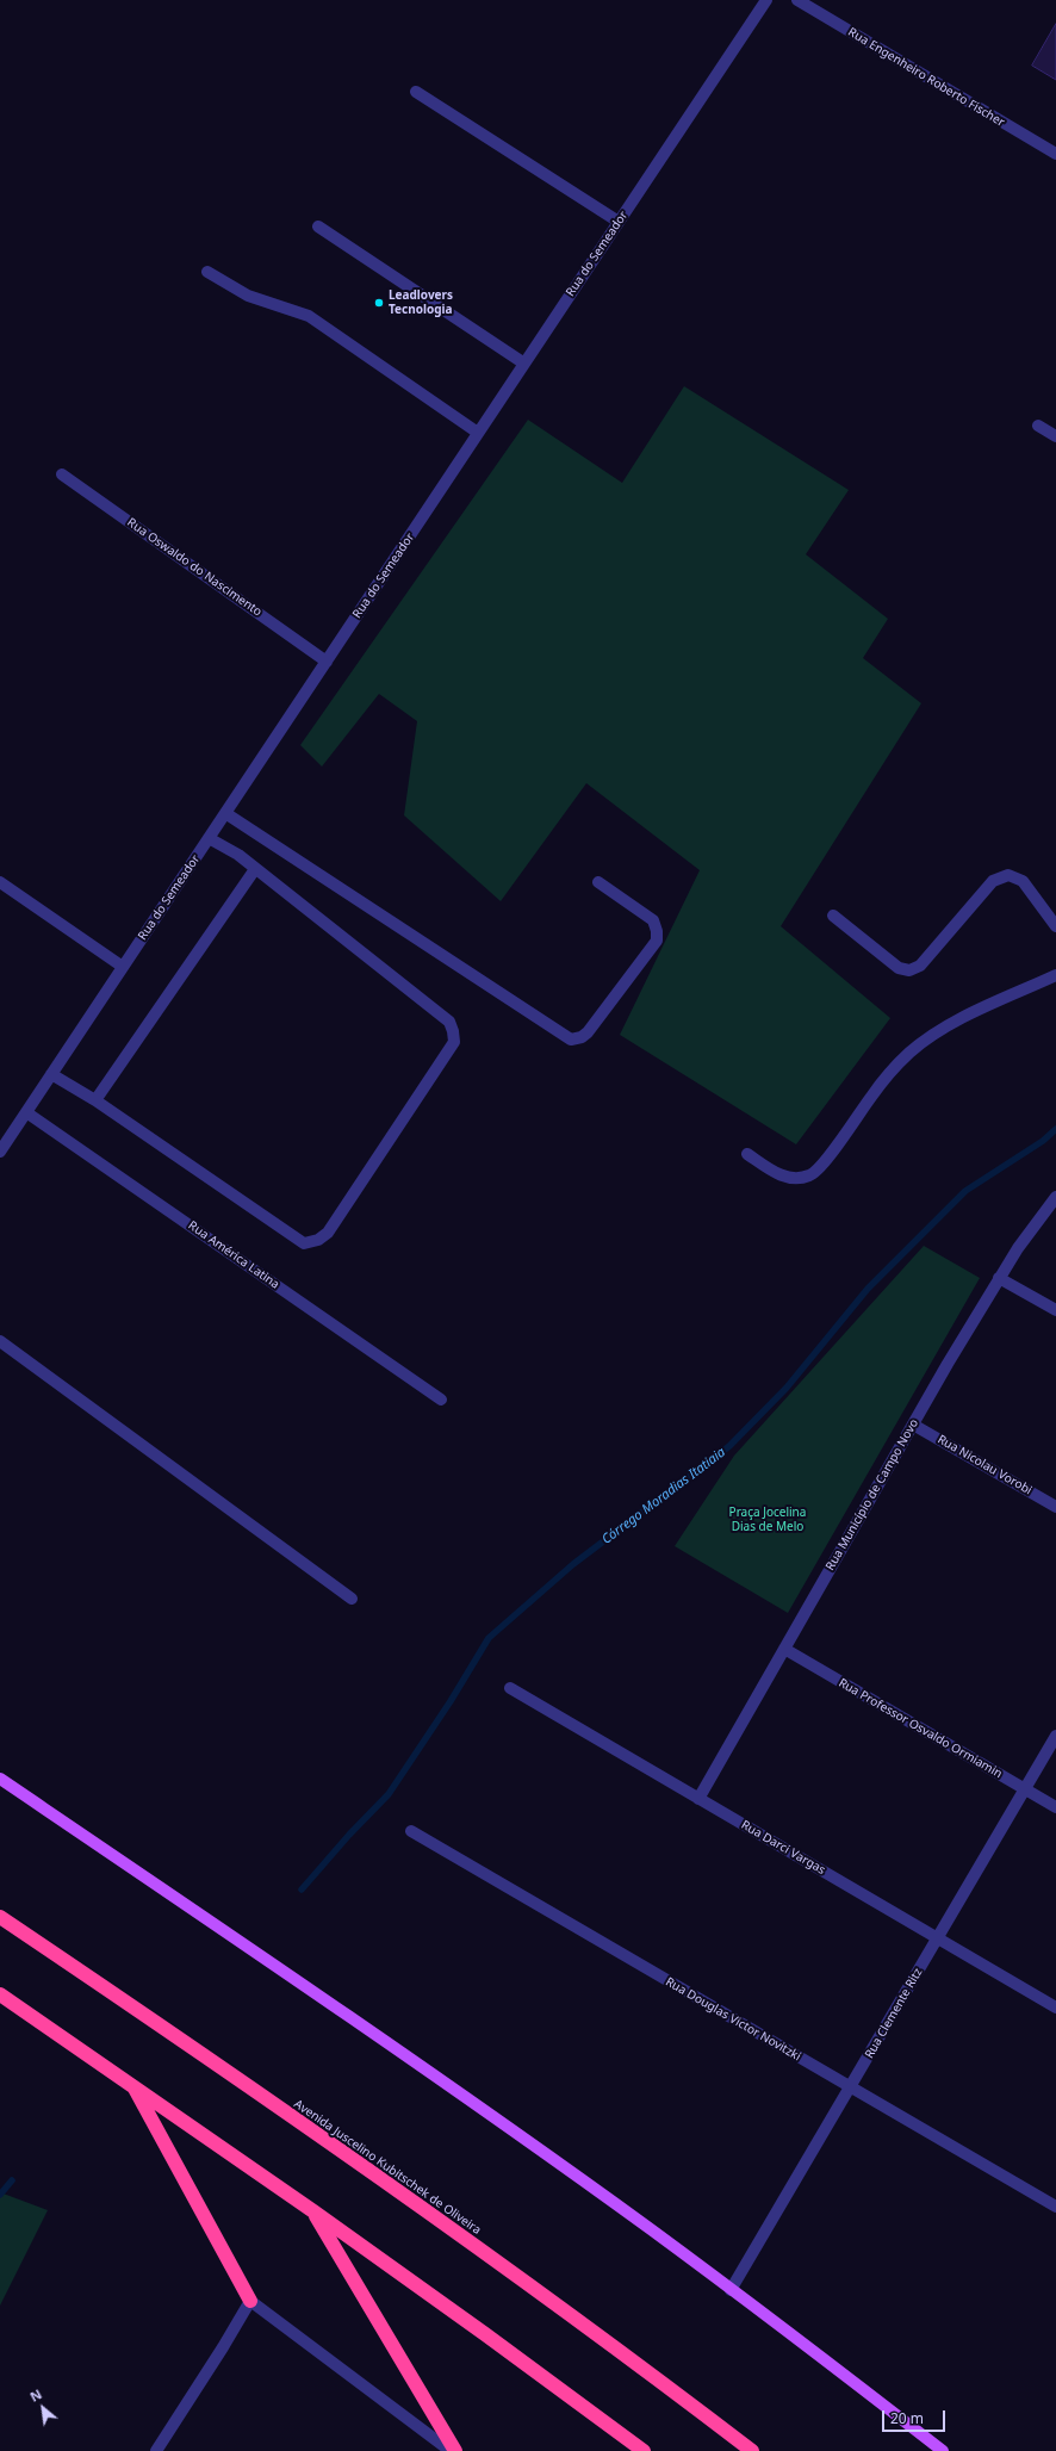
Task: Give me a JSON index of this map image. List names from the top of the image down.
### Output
{
  "streets": {
    "highway": ["Avenida Juscelino Kubitschek de Oliveira"],
    "street": [
      "Rua Engenheiro Roberto Fischer",
      "Rua do Semeador",
      "Rua Oswaldo do Nascimento",
      "Rua América Latina",
      "Rua Nicolau Vorobi",
      "Rua Município de Campo Novo",
      "Rua Professor Osvaldo Ormiamin",
      "Rua Darci Vargas",
      "Rua Clemente Ritz",
      "Rua Douglas Victor Novitzki"
    ]
  },
  "crossings": [
    ["Rua do Semeador", "Rua Oswaldo do Nascimento"],
    ["Rua do Semeador", "Rua América Latina"],
    ["Rua Nicolau Vorobi", "Rua Município de Campo Novo"],
    ["Rua Município de Campo Novo", "Rua Professor Osvaldo Ormiamin"],
    ["Rua Município de Campo Novo", "Rua Darci Vargas"],
    ["Rua Professor Osvaldo Ormiamin", "Rua Clemente Ritz"],
    ["Rua Darci Vargas", "Rua Clemente Ritz"],
    ["Rua Clemente Ritz", "Rua Douglas Victor Novitzki"]
  ],
  "water": ["Córrego Moradias Itatiaia"],
  "parks": ["Praça Jocelina Dias de Melo"],
  "places": ["Leadlovers Tecnologia"],
  "scale_bar": "20 m",
  "north": "top left"
}
